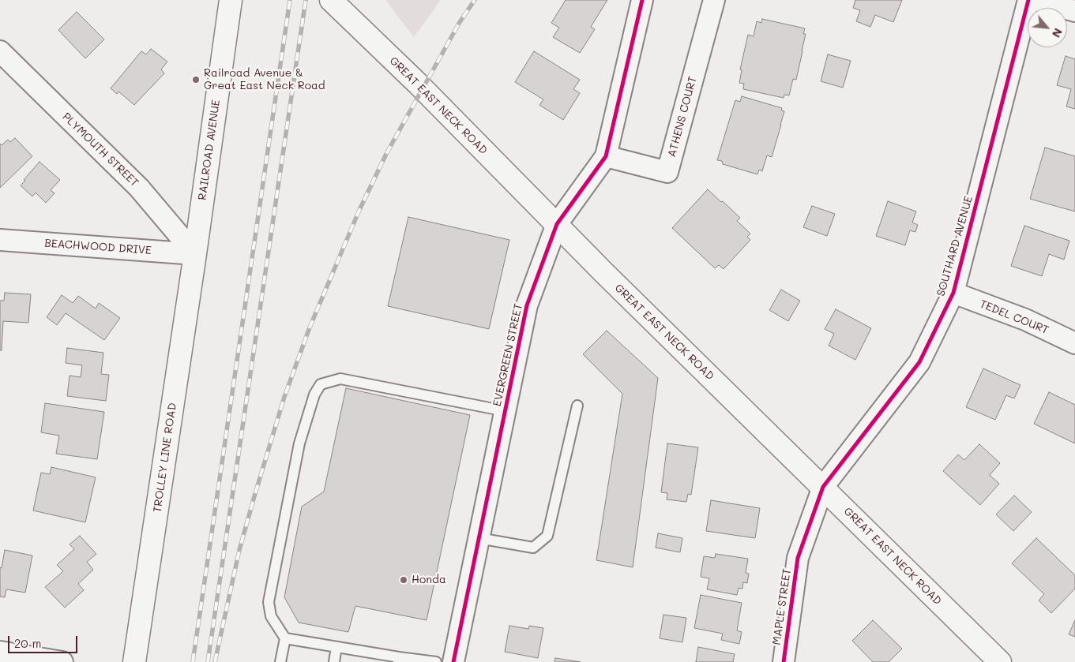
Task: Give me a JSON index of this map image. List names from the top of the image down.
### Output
{
  "streets": {
    "main road": ["GREAT EAST NECK ROAD", "RAILROAD AVENUE", "TROLLEY LINE ROAD"],
    "street": [
      "ATHENS COURT",
      "PLYMOUTH STREET",
      "SOUTHARD AVENUE",
      "BEACHWOOD DRIVE",
      "TEDEL COURT",
      "EVERGREEN STREET",
      "MAPLE STREET"
    ]
  },
  "crossings": [
    ["GREAT EAST NECK ROAD", "SOUTHARD AVENUE"],
    ["GREAT EAST NECK ROAD", "EVERGREEN STREET"],
    ["GREAT EAST NECK ROAD", "MAPLE STREET"],
    ["ATHENS COURT", "EVERGREEN STREET"],
    ["PLYMOUTH STREET", "RAILROAD AVENUE"],
    ["PLYMOUTH STREET", "BEACHWOOD DRIVE"],
    ["PLYMOUTH STREET", "TROLLEY LINE ROAD"],
    ["RAILROAD AVENUE", "BEACHWOOD DRIVE"],
    ["RAILROAD AVENUE", "TROLLEY LINE ROAD"],
    ["SOUTHARD AVENUE", "TEDEL COURT"],
    ["SOUTHARD AVENUE", "MAPLE STREET"],
    ["BEACHWOOD DRIVE", "TROLLEY LINE ROAD"]
  ],
  "places": ["Railroad Avenue & Great East Neck Road", "Honda"],
  "scale_bar": "20 m",
  "north": "bottom right"
}
